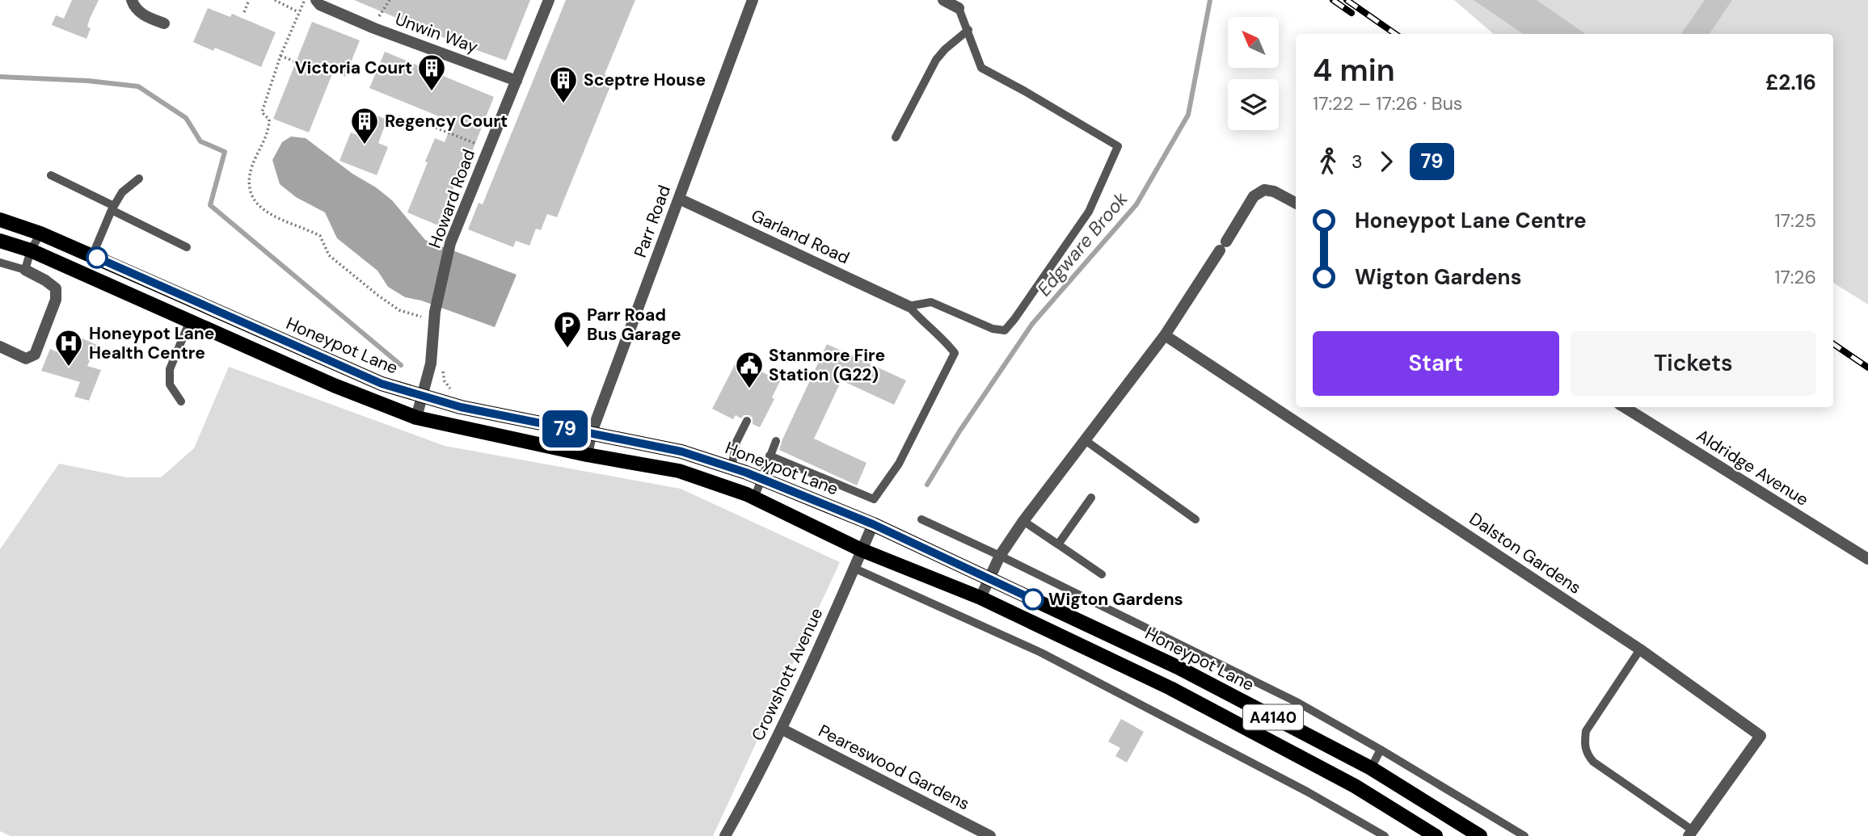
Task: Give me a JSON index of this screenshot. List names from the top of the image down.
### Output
{
  "streets": {
    "main road": ["Honeypot Lane", "A4140"],
    "street": [
      "Unwin Way",
      "Howard Road",
      "Parr Road",
      "Garland Road",
      "Aldridge Avenue",
      "Dalston Gardens",
      "Crowshott Avenue",
      "Peareswood Gardens"
    ]
  },
  "crossings": [
    ["Unwin Way", "Howard Road"],
    ["Howard Road", "Honeypot Lane"],
    ["Howard Road", "A4140"],
    ["Parr Road", "Garland Road"],
    ["Parr Road", "Honeypot Lane"],
    ["Parr Road", "A4140"],
    ["Honeypot Lane", "Crowshott Avenue"],
    ["Crowshott Avenue", "A4140"],
    ["Crowshott Avenue", "Peareswood Gardens"]
  ],
  "water": ["Edgware Brook"],
  "places": {
    "building": ["Victoria Court", "Sceptre House", "Regency Court"],
    "parking": ["Parr Road Bus Garage"],
    "hospital": ["Honeypot Lane Health Centre"],
    "public building": ["Stanmore Fire Station (G22)"],
    "other": ["Wigton Gardens"]
  },
  "lines": ["bus line 79"],
  "north": "top left",
  "page": {
    "on_map": "79",
    "heading": ["4 min", "17:22 – 17:26 · Bus", "£2.16"],
    "legs": ["3", "79"],
    "list": [
      {
        "name": "Honeypot Lane Centre",
        "value": "17:25"
      },
      {
        "name": "Wigton Gardens",
        "value": "17:26"
      }
    ],
    "buttons": ["Start", "Tickets"]
  }
}
